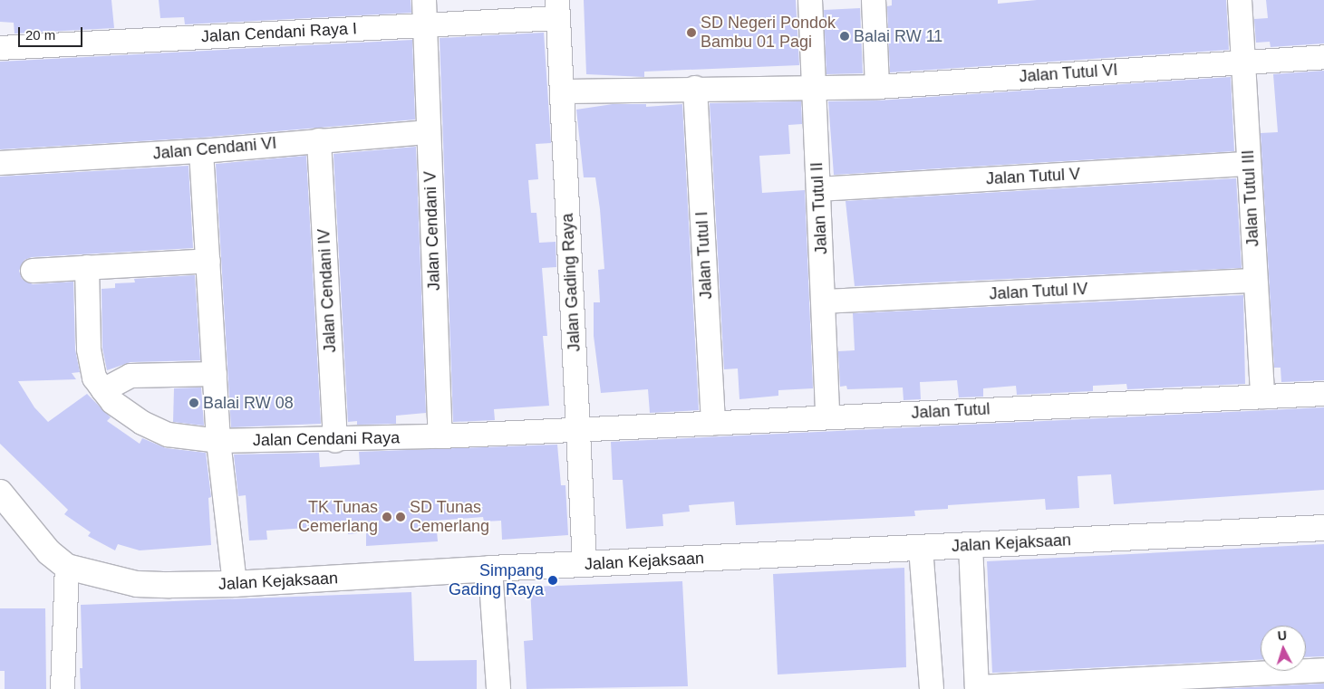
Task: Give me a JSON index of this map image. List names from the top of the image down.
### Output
{
  "streets": {
    "street": [
      "Jalan Cendani Raya I",
      "Jalan Tutul VI",
      "Jalan Cendani VI",
      "Jalan Tutul V",
      "Jalan Tutul III",
      "Jalan Tutul II",
      "Jalan Cendani V",
      "Jalan Tutul I",
      "Jalan Gading Raya",
      "Jalan Cendani IV",
      "Jalan Tutul IV",
      "Jalan Tutul",
      "Jalan Cendani Raya",
      "Jalan Kejaksaan"
    ]
  },
  "crossings": [
    ["Jalan Cendani Raya I", "Jalan Cendani V"],
    ["Jalan Cendani Raya I", "Jalan Gading Raya"],
    ["Jalan Tutul VI", "Jalan Tutul III"],
    ["Jalan Tutul VI", "Jalan Tutul II"],
    ["Jalan Tutul VI", "Jalan Tutul I"],
    ["Jalan Tutul VI", "Jalan Gading Raya"],
    ["Jalan Cendani VI", "Jalan Cendani V"],
    ["Jalan Cendani VI", "Jalan Cendani IV"],
    ["Jalan Tutul V", "Jalan Tutul III"],
    ["Jalan Tutul V", "Jalan Tutul II"],
    ["Jalan Tutul III", "Jalan Tutul IV"],
    ["Jalan Tutul III", "Jalan Tutul"],
    ["Jalan Tutul II", "Jalan Tutul IV"],
    ["Jalan Tutul II", "Jalan Tutul"],
    ["Jalan Cendani V", "Jalan Cendani Raya"],
    ["Jalan Tutul I", "Jalan Tutul"],
    ["Jalan Gading Raya", "Jalan Tutul"],
    ["Jalan Gading Raya", "Jalan Cendani Raya"],
    ["Jalan Gading Raya", "Jalan Kejaksaan"],
    ["Jalan Cendani IV", "Jalan Cendani Raya"],
    ["Jalan Tutul", "Jalan Cendani Raya"]
  ],
  "places": [
    "SD Negeri Pondok Bambu 01 Pagi",
    "Balai RW 11",
    "Balai RW 08",
    "TK Tunas Cemerlang",
    "SD Tunas Cemerlang",
    "Simpang Gading Raya"
  ],
  "scale_bar": "20 m",
  "north": "top"
}
